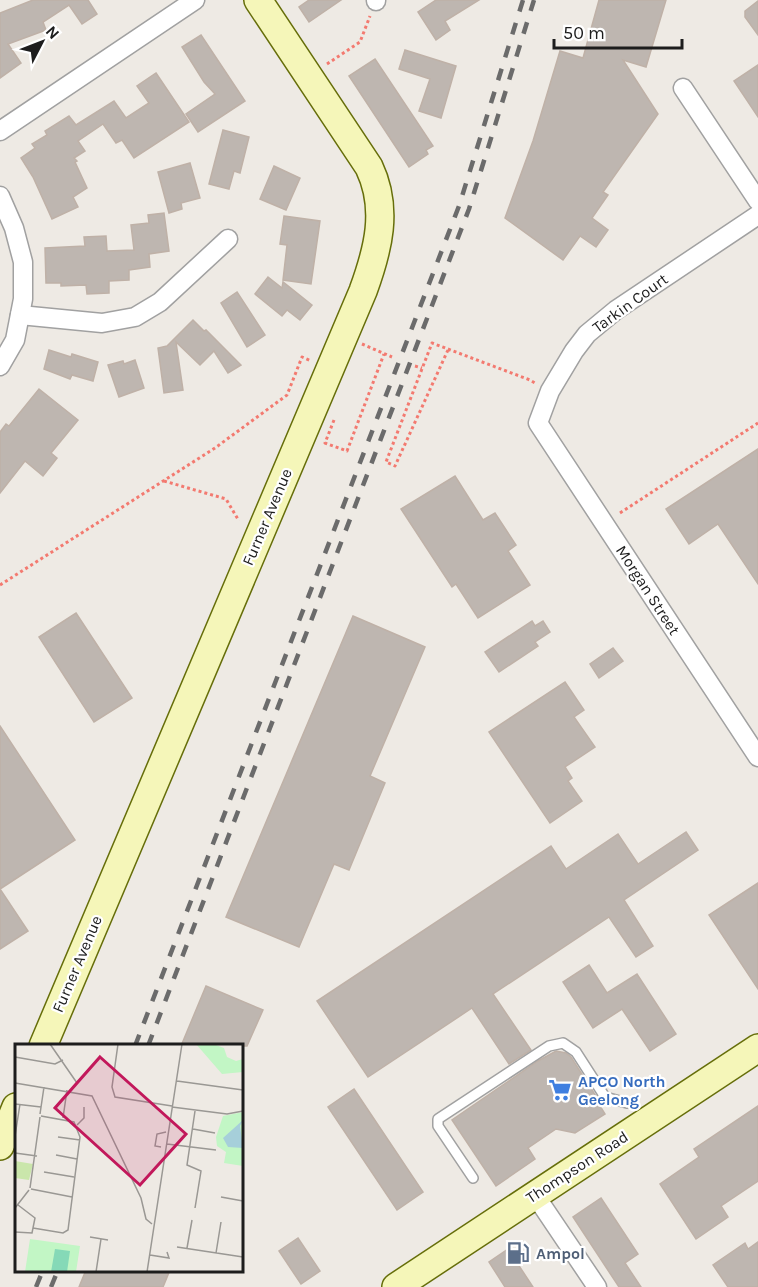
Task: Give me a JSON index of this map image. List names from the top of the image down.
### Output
{
  "streets": {
    "street": [
      "Tarkin Court",
      "Furner Avenue",
      "Morgan Street",
      "Thompson Road"
    ]
  },
  "crossings": [
    ["Tarkin Court", "Morgan Street"]
  ],
  "places": {
    "supermarket": ["APCO North Geelong"],
    "fuel station": ["Ampol"]
  },
  "scale_bar": "50 m",
  "north": "top right"
}
